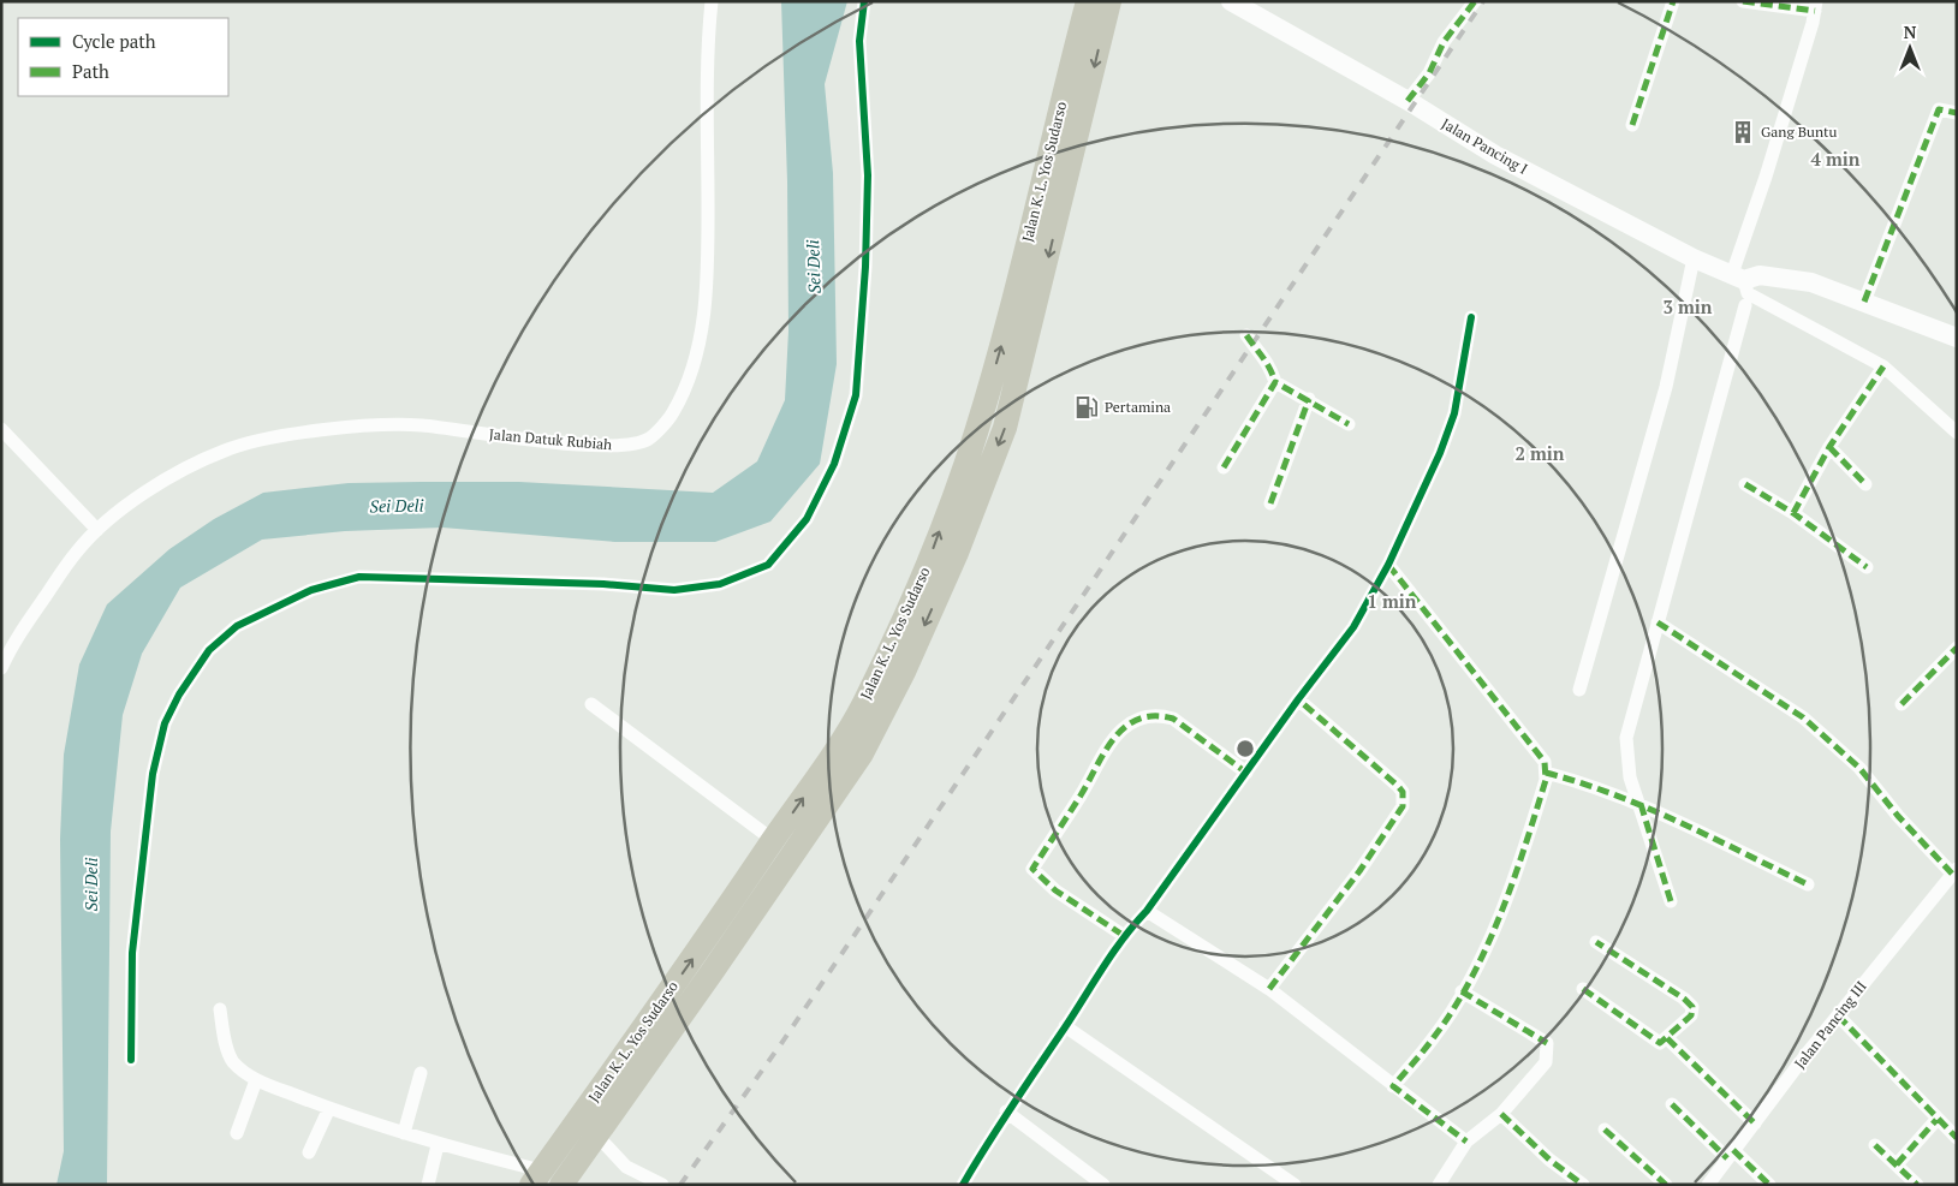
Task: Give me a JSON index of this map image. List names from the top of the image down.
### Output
{
  "streets": {
    "highway": ["Jalan K. L. Yos Sudarso"],
    "main road": ["Jalan Pancing I"],
    "street": ["Jalan Datuk Rubiah", "Jalan Pancing III"]
  },
  "water": ["Sei Deli"],
  "places": {
    "building": ["Gang Buntu"],
    "fuel station": ["Pertamina"]
  },
  "legend": ["Cycle path", "Path"],
  "north": "top",
  "rings": [
    "4 min",
    "3 min",
    "2 min",
    "1 min"
  ]
}
